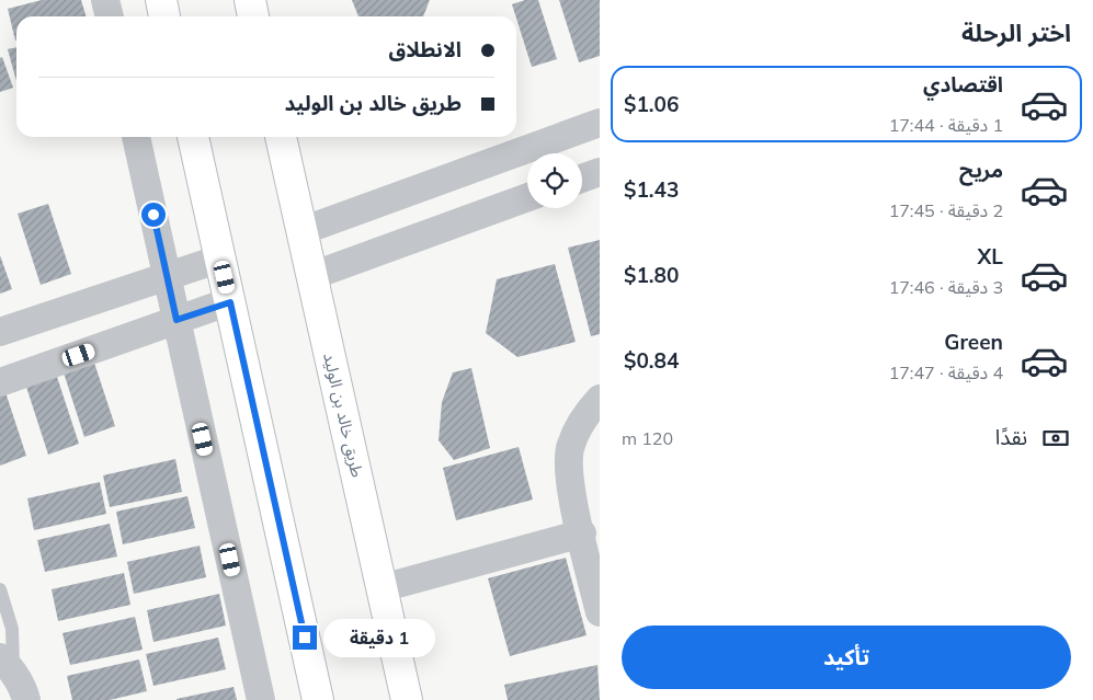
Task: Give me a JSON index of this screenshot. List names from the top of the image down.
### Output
{
  "streets": {
    "street": ["طريق خالد بن الوليد"]
  },
  "page": {
    "heading": "اختر الرحلة",
    "banner": ["الانطلاق", "طريق خالد بن الوليد"],
    "list": [
      {
        "name": "اقتصادي",
        "note": "1 دقيقة · 17:44",
        "value": "$1.06"
      },
      {
        "name": "مريح",
        "note": "2 دقيقة · 17:45",
        "value": "$1.43"
      },
      {
        "name": "XL",
        "note": "3 دقيقة · 17:46",
        "value": "$1.80"
      },
      {
        "name": "Green",
        "note": "4 دقيقة · 17:47",
        "value": "$0.84"
      }
    ],
    "pay": ["نقدًا", "120 m"],
    "buttons": "تأكيد",
    "bubble": "1 دقيقة"
  }
}
